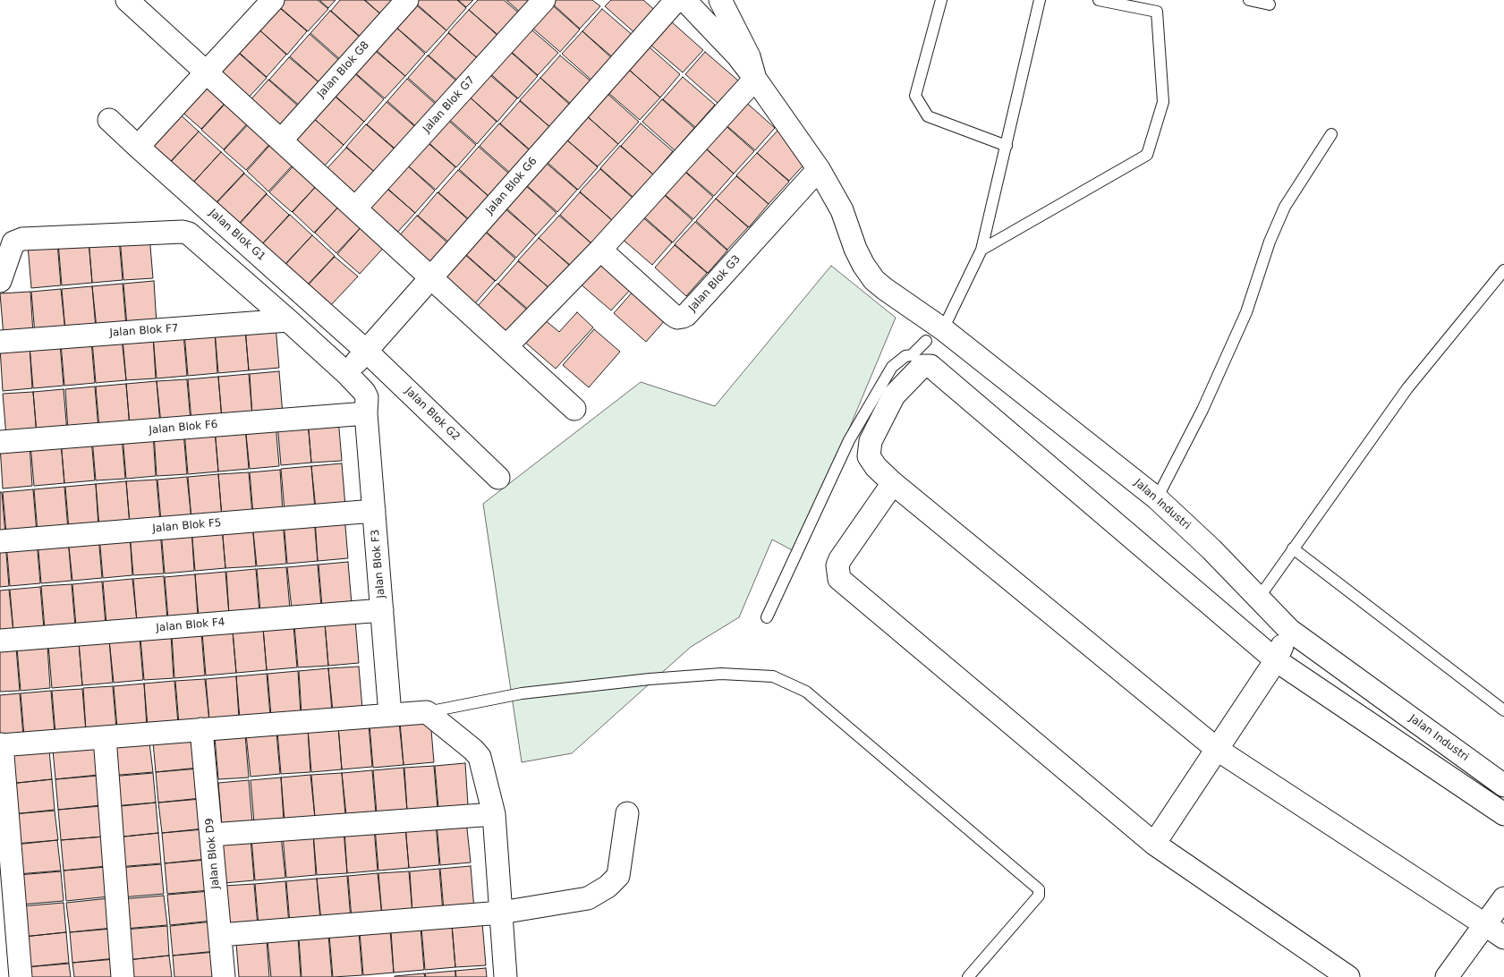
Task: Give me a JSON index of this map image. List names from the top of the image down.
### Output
{
  "streets": {
    "street": [
      "Jalan Blok G8",
      "Jalan Blok G7",
      "Jalan Blok G6",
      "Jalan Blok G1",
      "Jalan Blok G3",
      "Jalan Blok F7",
      "Jalan Blok G2",
      "Jalan Blok F6",
      "Jalan Industri",
      "Jalan Blok F5",
      "Jalan Blok F3",
      "Jalan Blok F4",
      "Jalan Blok D9"
    ]
  },
  "crossings": [
    ["Jalan Blok G6", "Jalan Blok G1"],
    ["Jalan Blok G6", "Jalan Blok G2"],
    ["Jalan Blok G6", "Jalan Industri"],
    ["Jalan Blok G6", "Jalan Blok F3"],
    ["Jalan Blok G1", "Jalan Blok G2"],
    ["Jalan Blok G3", "Jalan Industri"],
    ["Jalan Blok F7", "Jalan Blok F3"],
    ["Jalan Blok F6", "Jalan Blok F3"],
    ["Jalan Blok F5", "Jalan Blok F3"],
    ["Jalan Blok F3", "Jalan Blok F4"]
  ]
}
